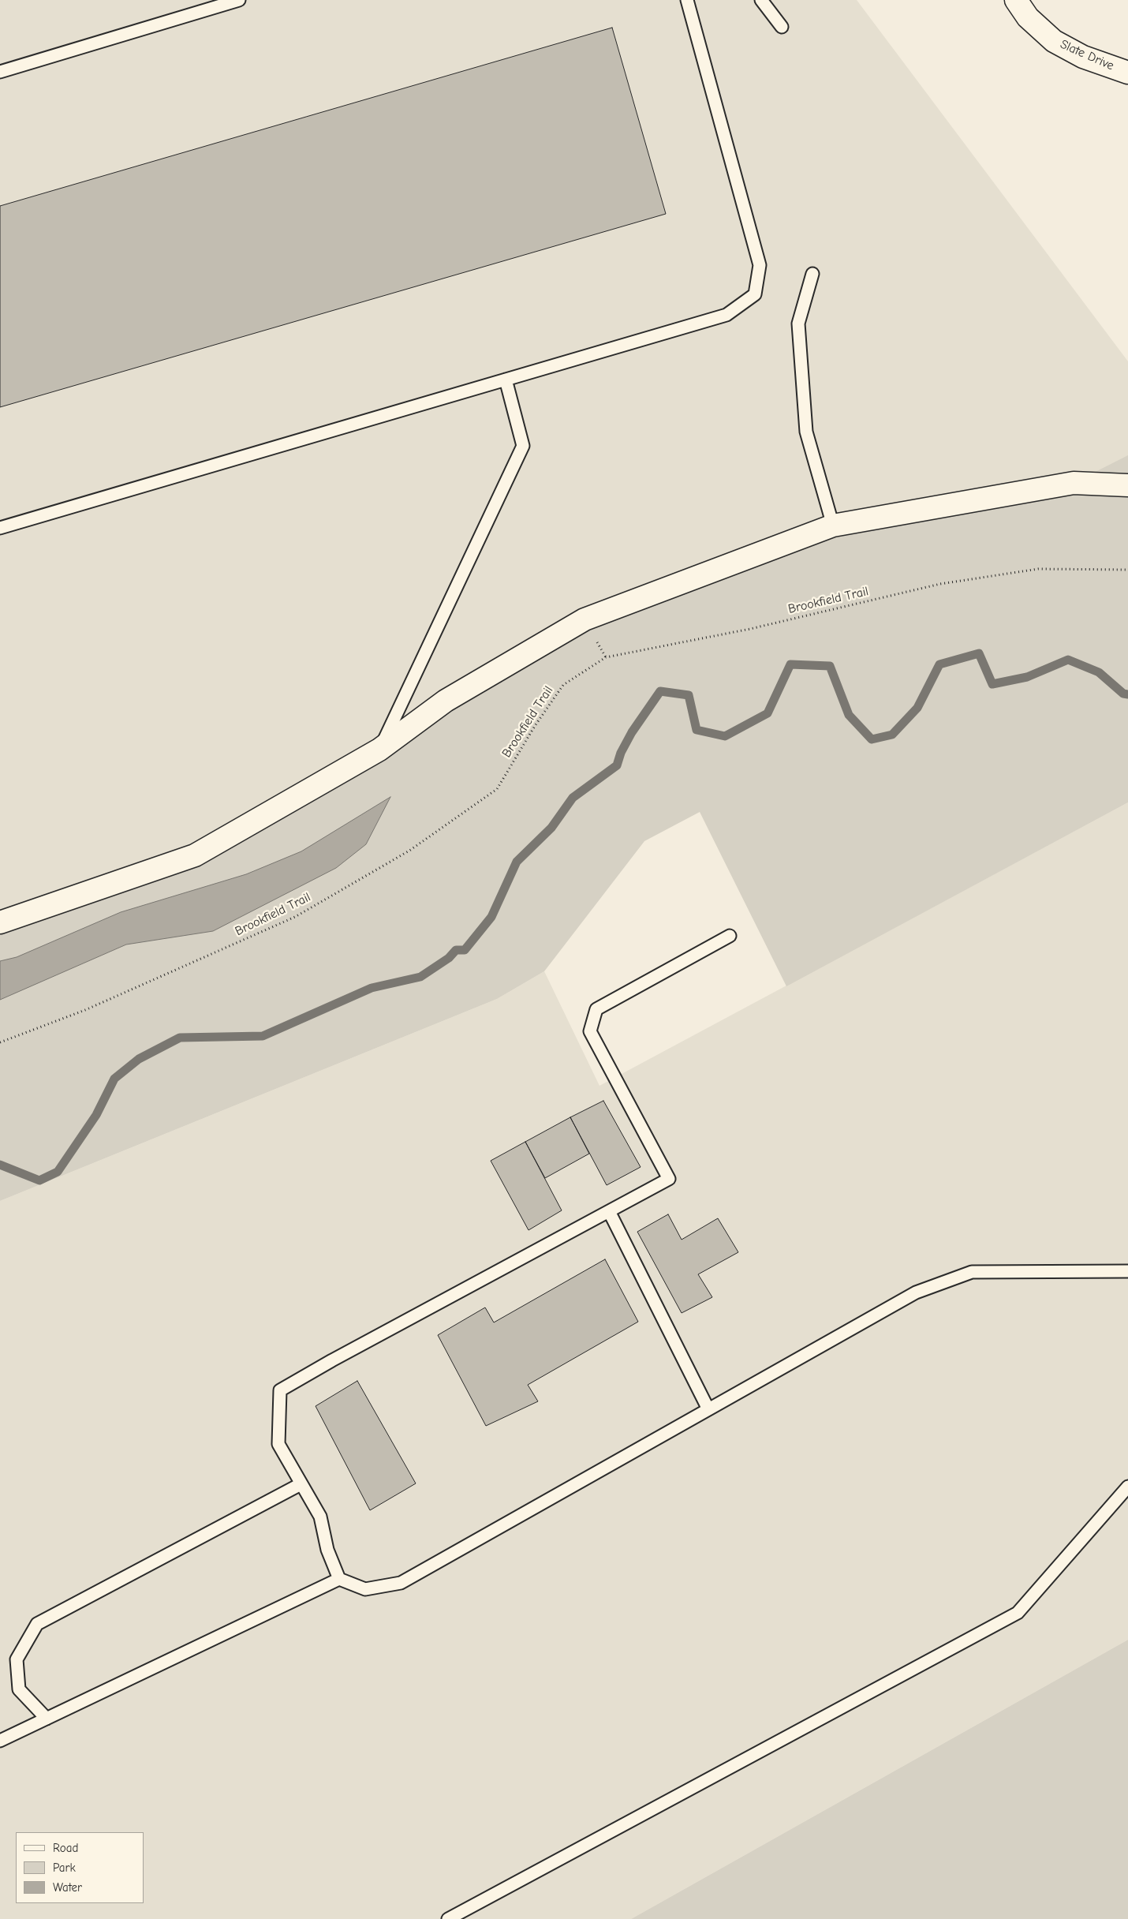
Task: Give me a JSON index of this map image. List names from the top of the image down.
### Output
{
  "streets": {
    "street": ["Slate Drive"],
    "path": ["Brookfield Trail"]
  },
  "legend": ["Road", "Park", "Water"]
}
